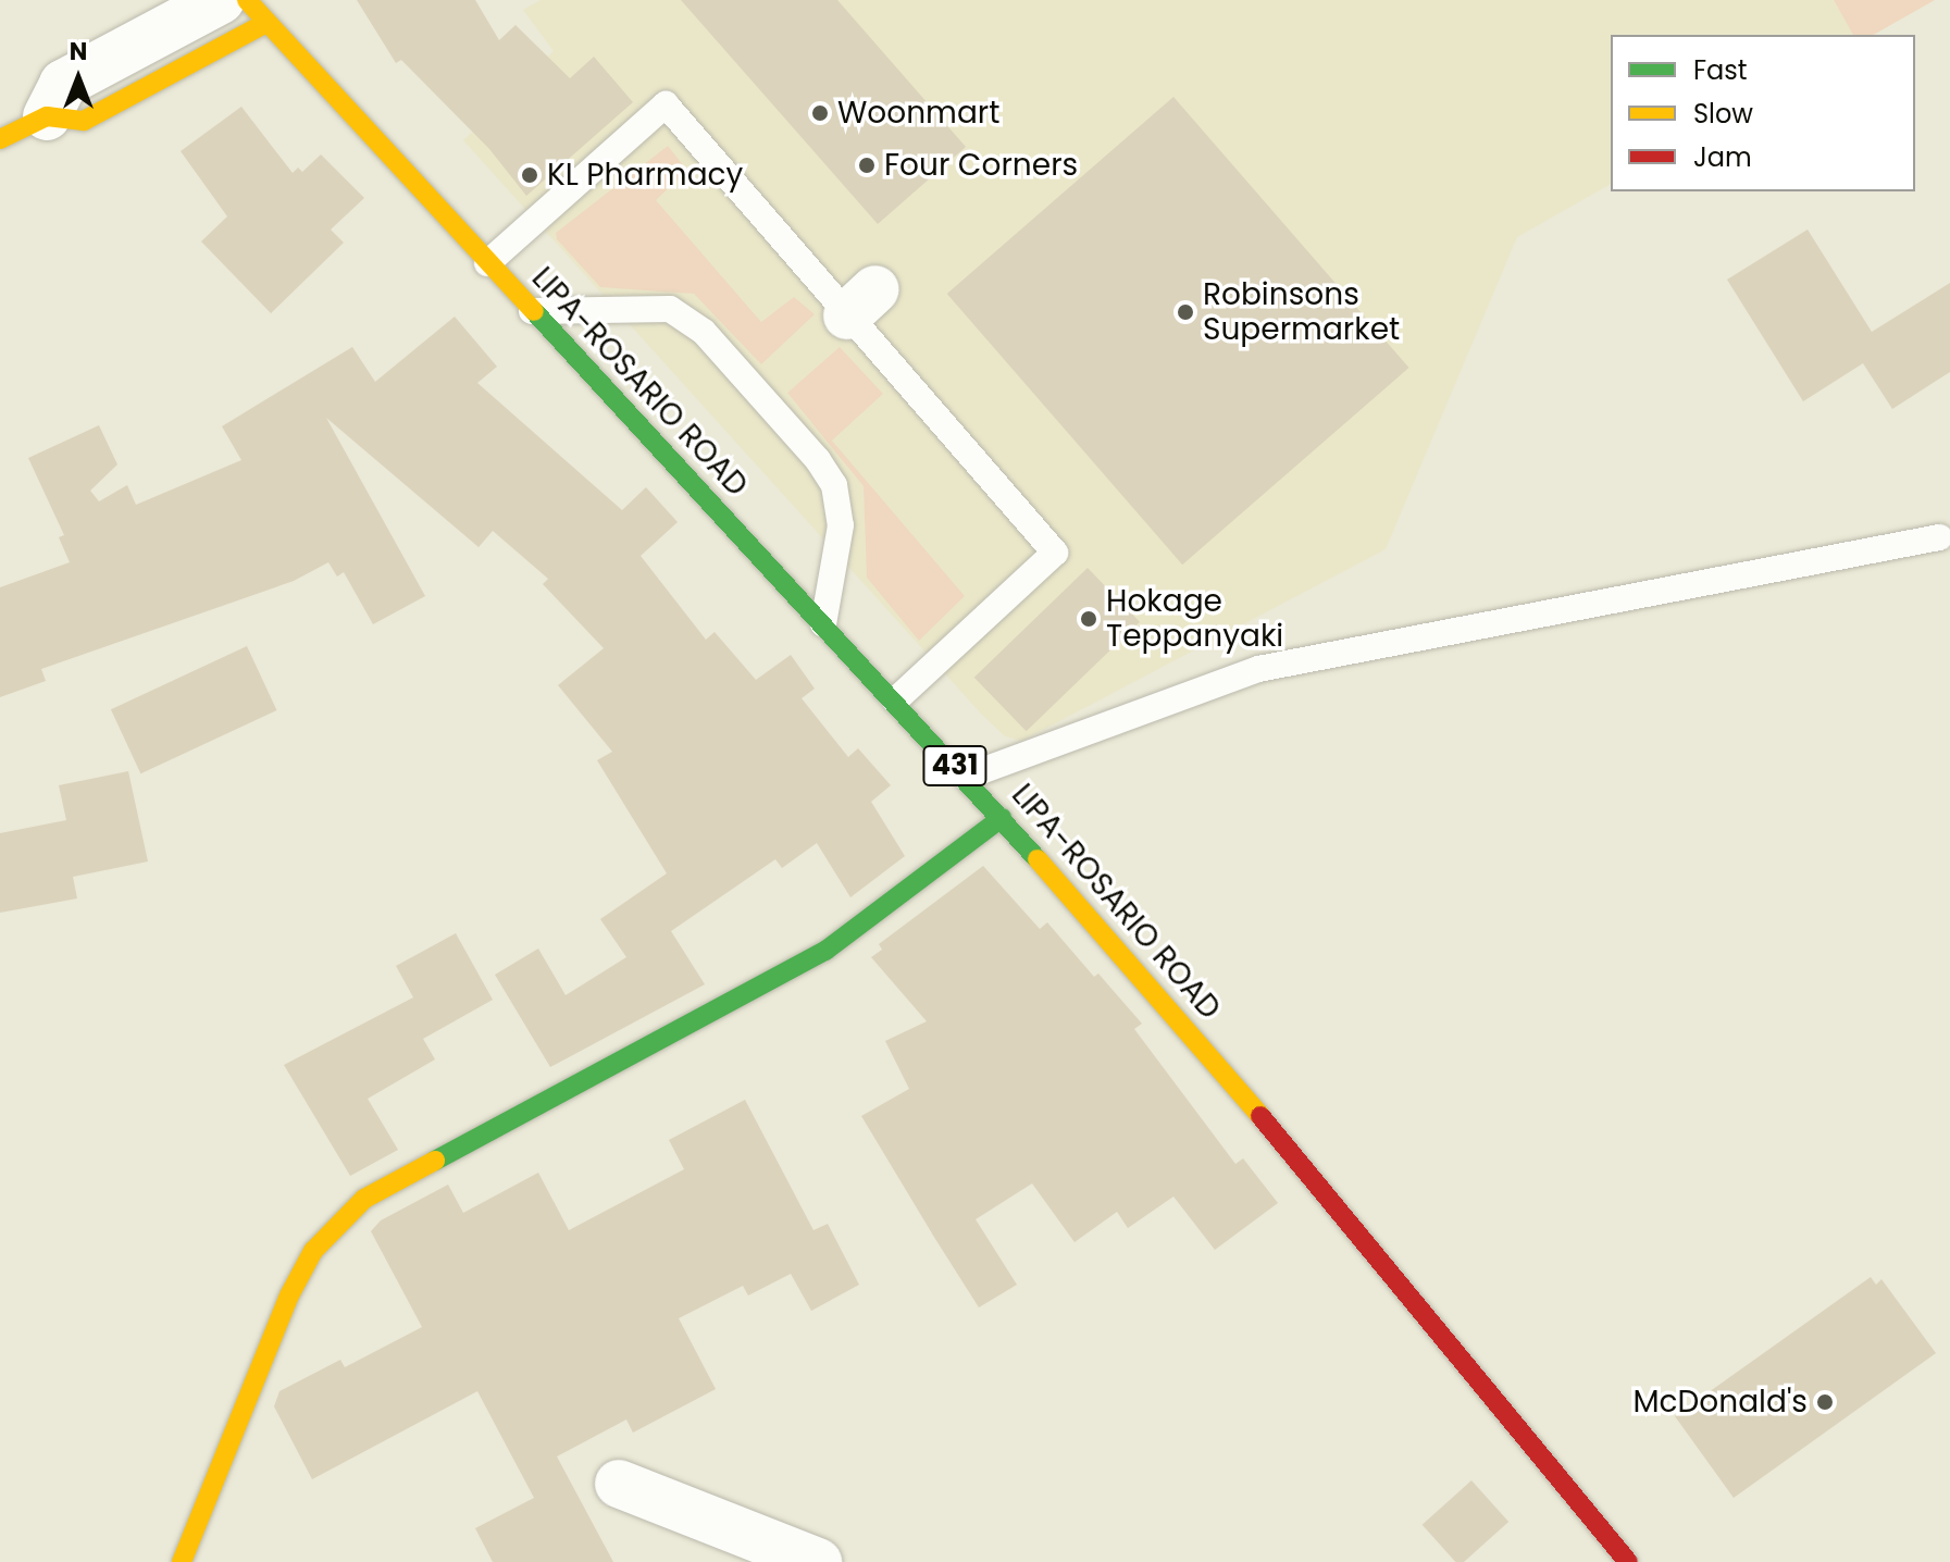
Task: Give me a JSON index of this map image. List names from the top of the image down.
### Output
{
  "streets": {
    "main road": ["LIPA-ROSARIO ROAD", "431"]
  },
  "places": [
    "Woonmart",
    "Four Corners",
    "KL Pharmacy",
    "Robinsons Supermarket",
    "Hokage Teppanyaki",
    "McDonald's"
  ],
  "legend": ["Fast", "Slow", "Jam"],
  "north": "top"
}
